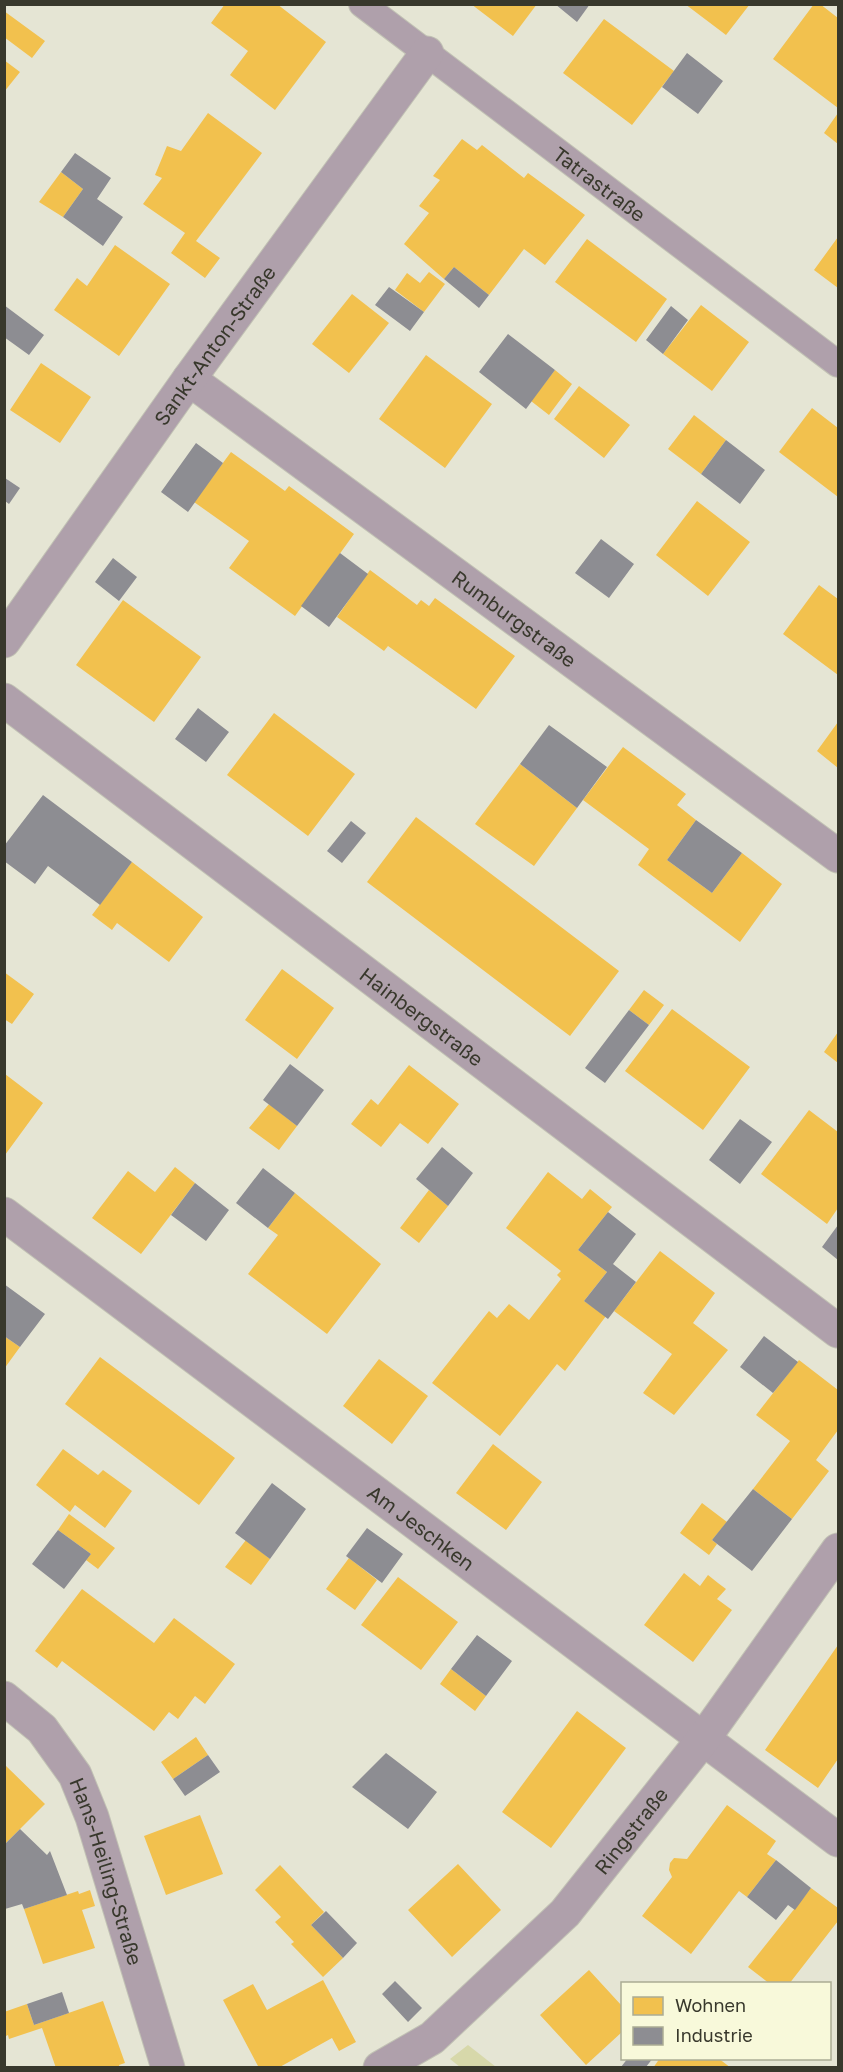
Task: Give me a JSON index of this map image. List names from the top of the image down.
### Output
{
  "streets": {
    "street": [
      "Sankt-Anton-Straße",
      "Rumburgstraße",
      "Hainbergstraße",
      "Am Jeschken",
      "Ringstraße",
      "Hans-Heiling-Straße"
    ],
    "lane": ["Tatrastraße"]
  },
  "crossings": [
    ["Tatrastraße", "Sankt-Anton-Straße"],
    ["Sankt-Anton-Straße", "Rumburgstraße"],
    ["Am Jeschken", "Ringstraße"]
  ],
  "legend": ["Wohnen", "Industrie"]
}
